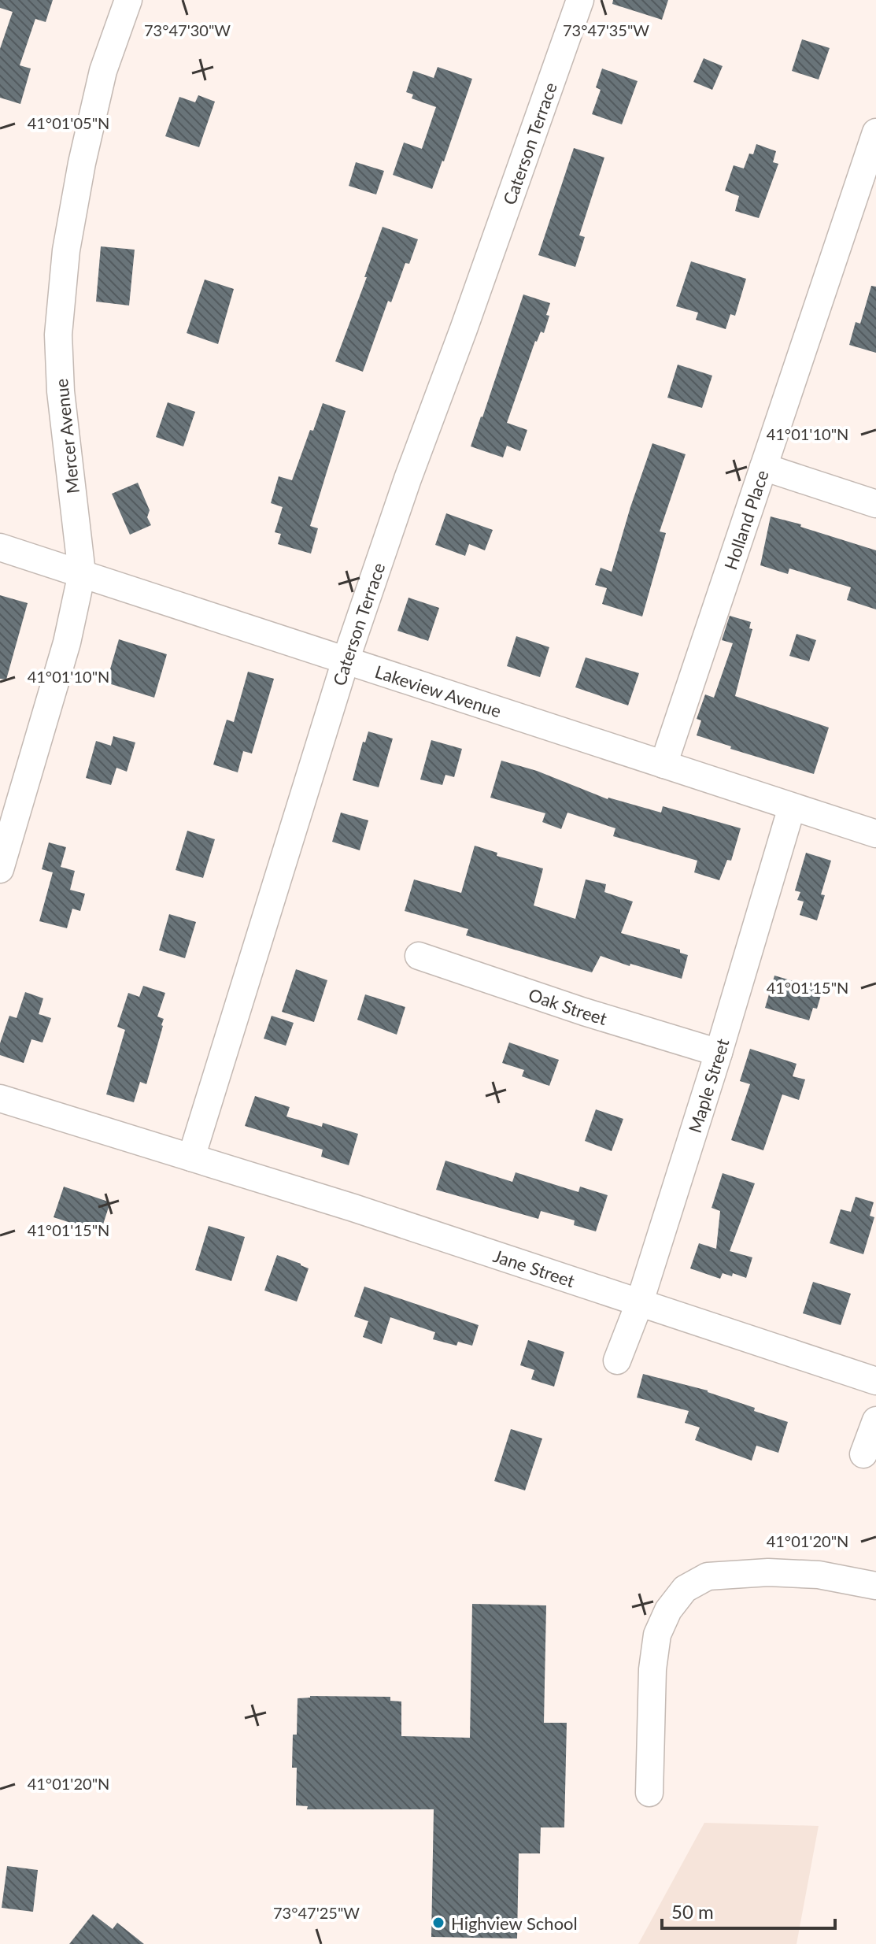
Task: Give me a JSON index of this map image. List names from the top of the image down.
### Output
{
  "streets": {
    "street": [
      "Caterson Terrace",
      "Mercer Avenue",
      "Holland Place",
      "Lakeview Avenue",
      "Oak Street",
      "Maple Street",
      "Jane Street"
    ]
  },
  "crossings": [
    ["Caterson Terrace", "Lakeview Avenue"],
    ["Caterson Terrace", "Jane Street"],
    ["Mercer Avenue", "Lakeview Avenue"],
    ["Holland Place", "Lakeview Avenue"],
    ["Lakeview Avenue", "Maple Street"],
    ["Oak Street", "Maple Street"],
    ["Maple Street", "Jane Street"]
  ],
  "places": ["Highview School"],
  "scale_bar": "50 m",
  "coordinates": [
    "73°47'30\"W",
    "73°47'35\"W",
    "41°01'05\"N",
    "41°01'10\"N",
    "41°01'15\"N",
    "41°01'20\"N",
    "73°47'25\"W"
  ]
}
